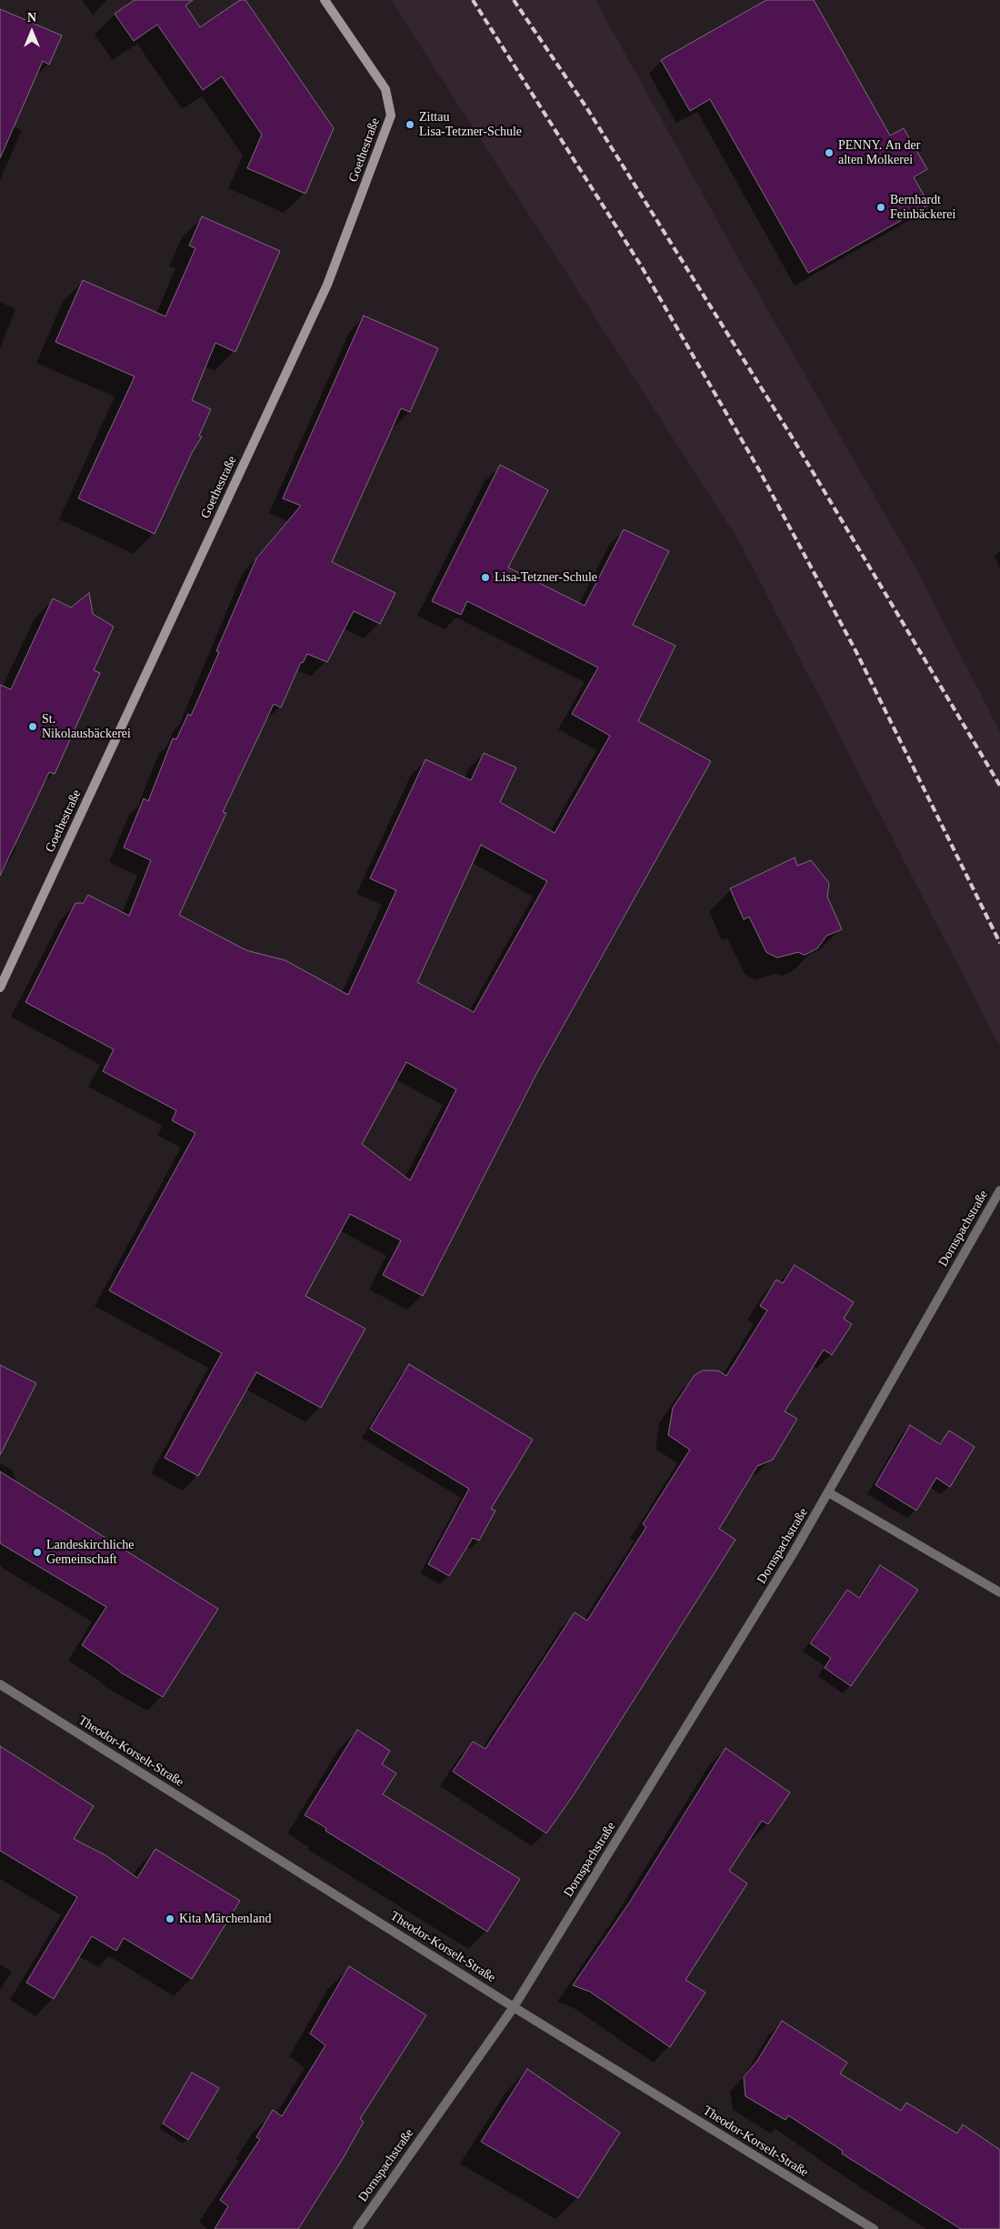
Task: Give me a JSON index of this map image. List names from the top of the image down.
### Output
{
  "streets": {
    "main road": ["Goethestraße"],
    "street": ["Dornspachstraße", "Theodor-Korselt-Straße"]
  },
  "crossings": [
    ["Dornspachstraße", "Theodor-Korselt-Straße"]
  ],
  "places": [
    "Zittau Lisa-Tetzner-Schule",
    "PENNY. An der alten Molkerei",
    "Bernhardt Feinbäckerei",
    "Lisa-Tetzner-Schule",
    "St. Nikolausbäckerei",
    "Landeskirchliche Gemeinschaft",
    "Kita Märchenland"
  ],
  "north": "top"
}
